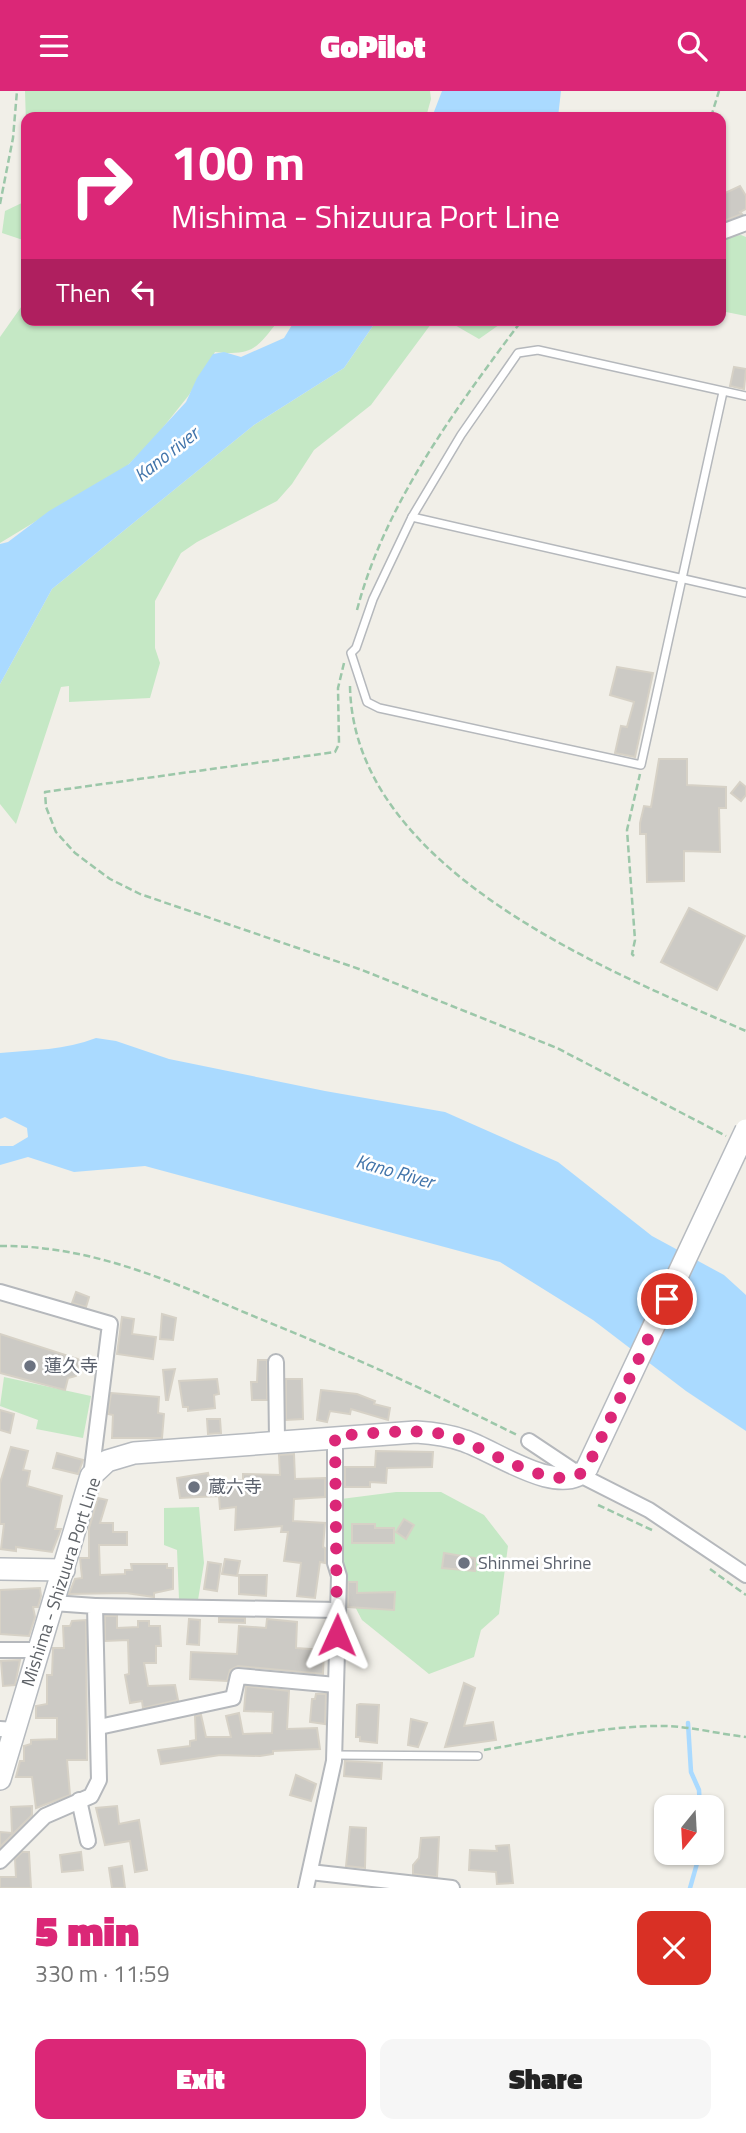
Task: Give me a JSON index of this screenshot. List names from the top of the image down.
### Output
{
  "streets": {
    "main road": ["Mishima - Shizuura Port Line"]
  },
  "water": ["Kano river", "Kano River"],
  "places": ["蓮久寺", "蔵六寺", "Shinmei Shrine"],
  "north": "bottom",
  "page": {
    "header": "GoPilot",
    "turn": ["100 m", "Mishima - Shizuura Port Line"],
    "then": "Then",
    "heading": ["5 min", "330 m · 11:59"],
    "buttons": ["Exit", "Share"]
  }
}
